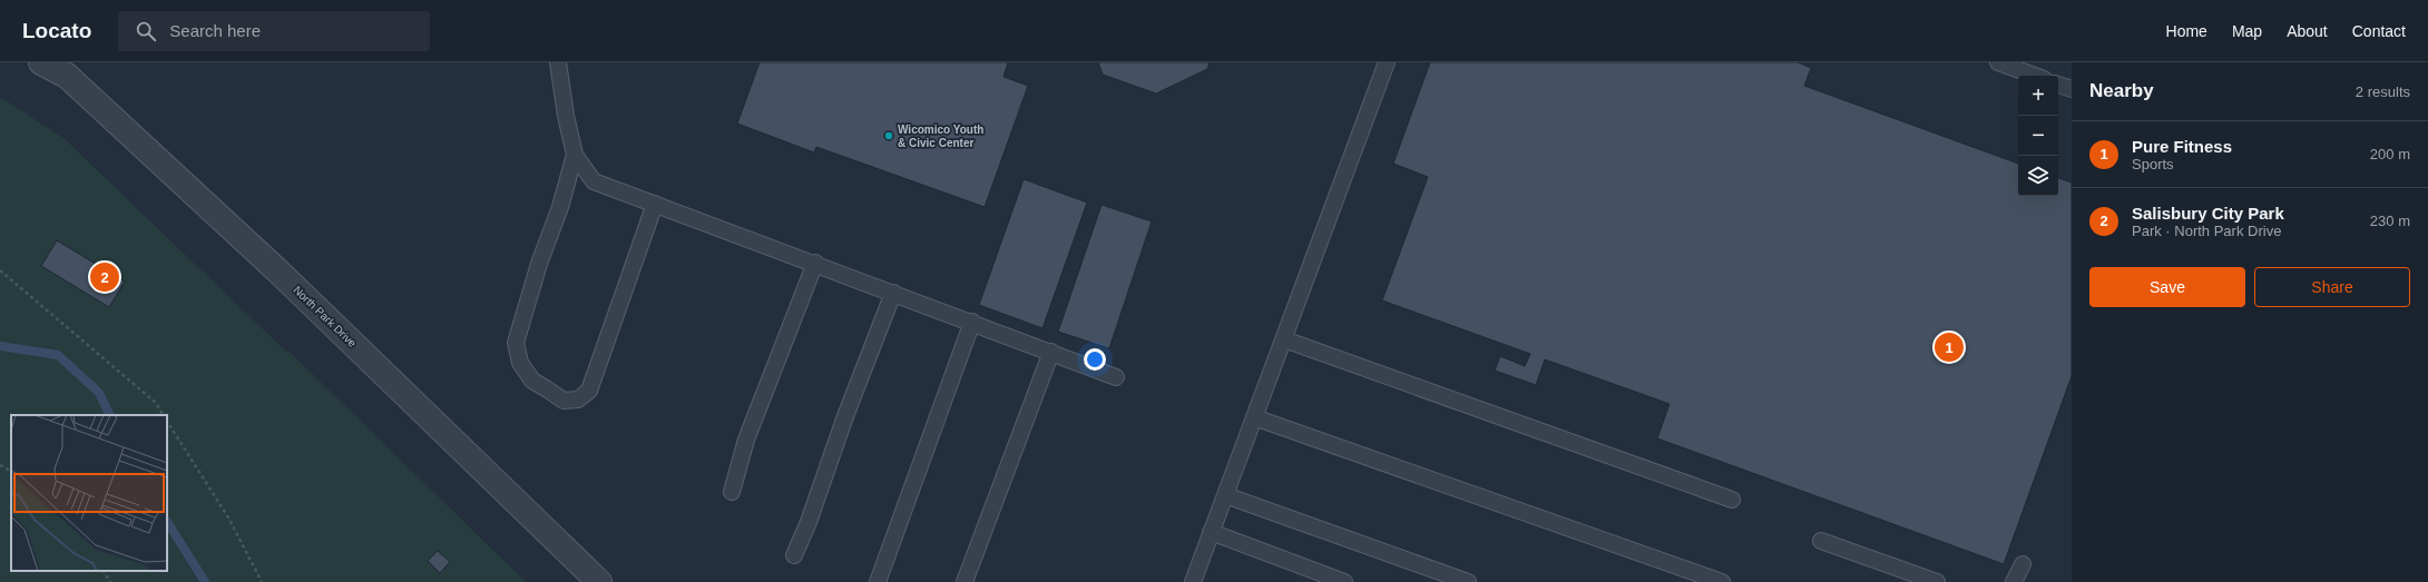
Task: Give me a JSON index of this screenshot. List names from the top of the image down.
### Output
{
  "streets": {
    "street": ["North Park Drive"]
  },
  "places": ["Wicomico Youth & Civic Center"],
  "page": {
    "header": "Locato",
    "search": "Search here",
    "nav": [
      "Home",
      "Map",
      "About",
      "Contact"
    ],
    "heading": ["Nearby", "2 results"],
    "map_buttons": ["+", "−"],
    "list": [
      {
        "mark": "1",
        "name": "Pure Fitness",
        "note": "Sports",
        "value": "200 m"
      },
      {
        "mark": "2",
        "name": "Salisbury City Park",
        "note": "Park · North Park Drive",
        "value": "230 m"
      }
    ],
    "buttons": ["Save", "Share"],
    "pins": ["2", "1"]
  }
}
